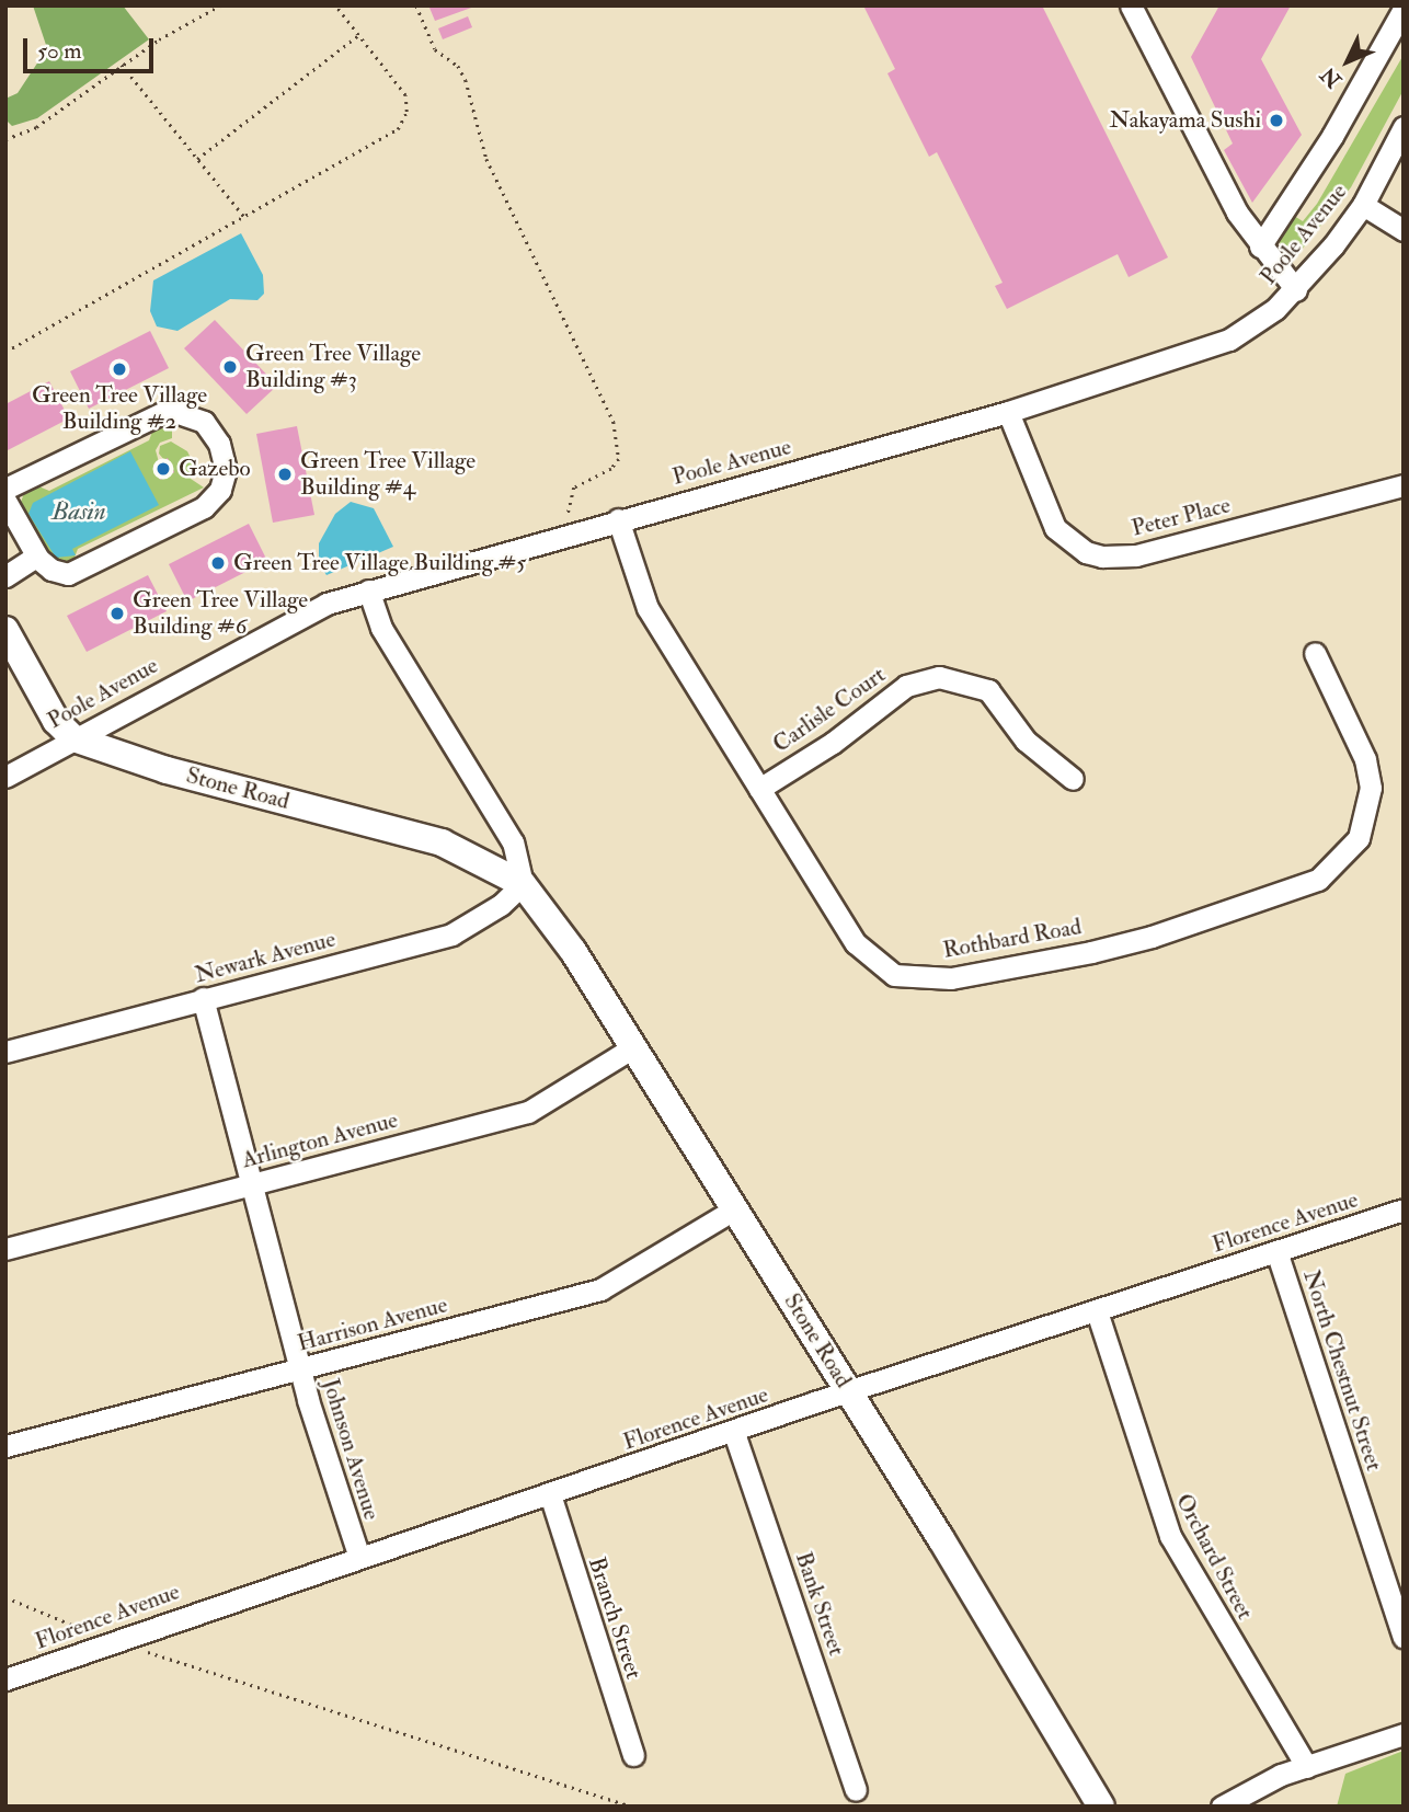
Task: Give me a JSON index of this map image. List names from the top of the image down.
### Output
{
  "streets": {
    "main road": ["Stone Road"],
    "street": [
      "Poole Avenue",
      "Peter Place",
      "Carlisle Court",
      "Rothbard Road",
      "Newark Avenue",
      "Arlington Avenue",
      "Florence Avenue",
      "Harrison Avenue",
      "North Chestnut Street",
      "Johnson Avenue",
      "Orchard Street",
      "Bank Street",
      "Branch Street"
    ]
  },
  "crossings": [
    ["Poole Avenue", "Peter Place"],
    ["Poole Avenue", "Stone Road"],
    ["Poole Avenue", "Rothbard Road"],
    ["Carlisle Court", "Rothbard Road"],
    ["Stone Road", "Newark Avenue"],
    ["Stone Road", "Arlington Avenue"],
    ["Stone Road", "Florence Avenue"],
    ["Stone Road", "Harrison Avenue"],
    ["Newark Avenue", "Johnson Avenue"],
    ["Arlington Avenue", "Johnson Avenue"],
    ["Florence Avenue", "North Chestnut Street"],
    ["Florence Avenue", "Johnson Avenue"],
    ["Florence Avenue", "Orchard Street"],
    ["Florence Avenue", "Bank Street"],
    ["Florence Avenue", "Branch Street"],
    ["Harrison Avenue", "Johnson Avenue"]
  ],
  "water": ["Basin"],
  "places": [
    "Nakayama Sushi",
    "Green Tree Village Building #3",
    "Green Tree Village Building #2",
    "Gazebo",
    "Green Tree Village Building #4",
    "Green Tree Village Building #5",
    "Green Tree Village Building #6"
  ],
  "scale_bar": "50 m",
  "north": "bottom left"
}
